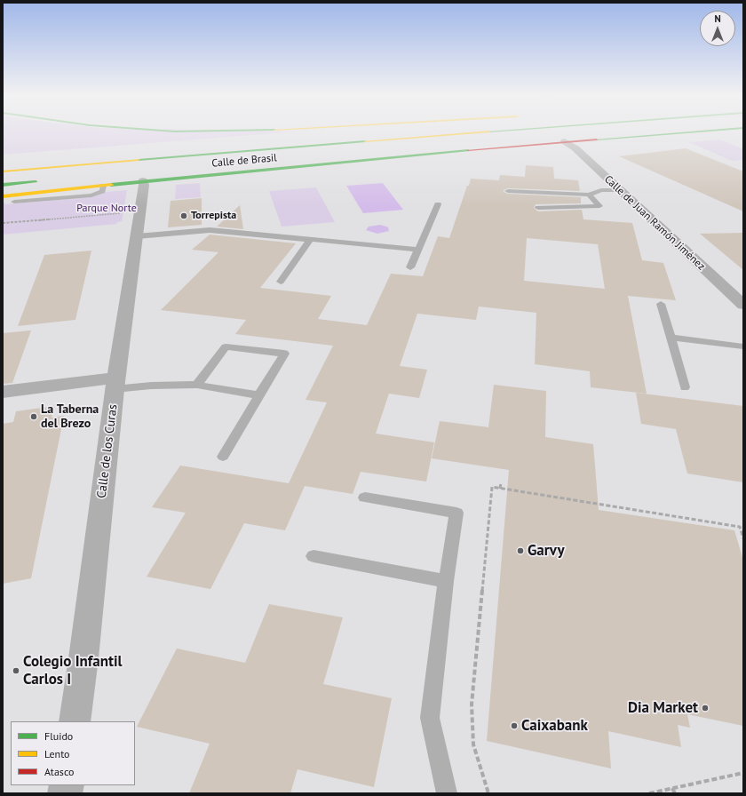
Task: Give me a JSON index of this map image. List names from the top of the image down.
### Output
{
  "streets": {
    "main road": ["Calle de Brasil"],
    "street": ["Calle de Juan Ramón Jiménez", "Calle de los Curas"]
  },
  "crossings": [
    ["Calle de Brasil", "Calle de Juan Ramón Jiménez"],
    ["Calle de Brasil", "Calle de los Curas"]
  ],
  "parks": ["Parque Norte"],
  "places": [
    "Torrepista",
    "La Taberna del Brezo",
    "Garvy",
    "Colegio Infantil Carlos I",
    "Dia Market",
    "Caixabank"
  ],
  "legend": ["Fluido", "Lento", "Atasco"],
  "north": "top"
}
